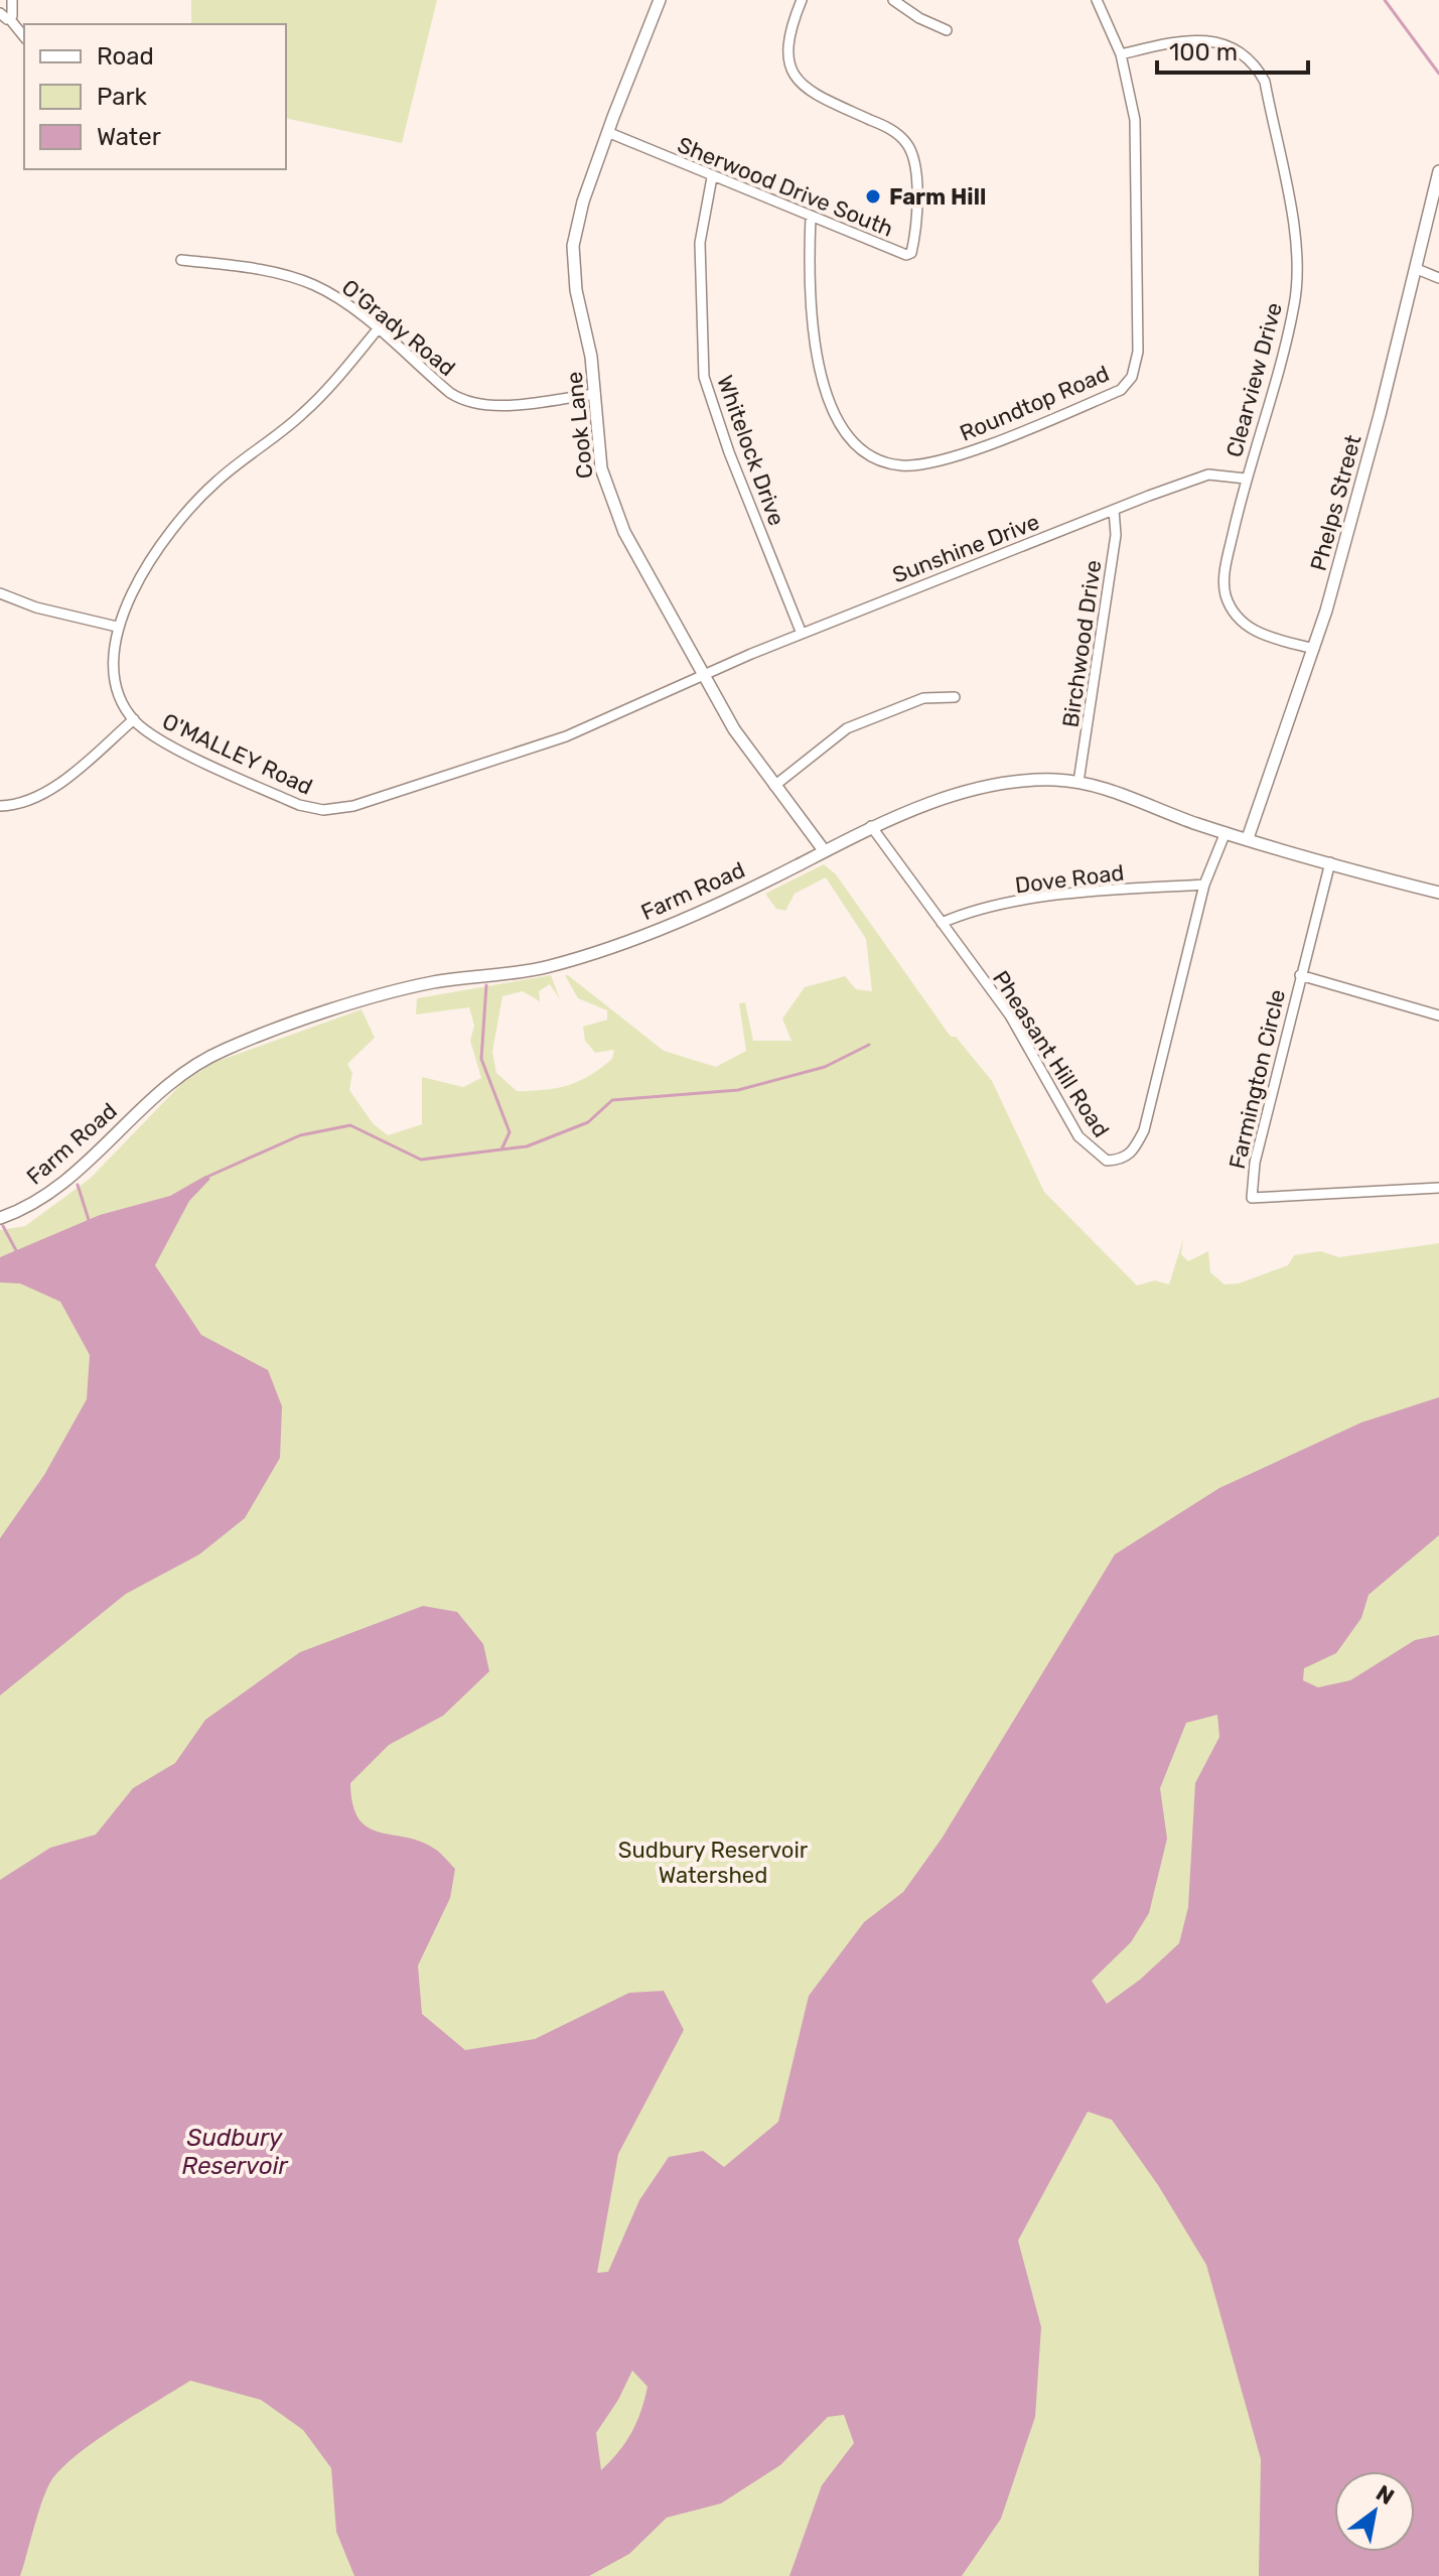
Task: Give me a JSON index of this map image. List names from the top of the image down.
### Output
{
  "streets": {
    "street": [
      "Sherwood Drive South",
      "O'Grady Road",
      "Clearview Drive",
      "Roundtop Road",
      "Cook Lane",
      "Whitelock Drive",
      "Phelps Street",
      "Sunshine Drive",
      "Birchwood Drive",
      "O'MALLEY Road",
      "Dove Road",
      "Farm Road",
      "Pheasant Hill Road",
      "Farmington Circle"
    ]
  },
  "crossings": [
    ["Sherwood Drive South", "Roundtop Road"],
    ["Sherwood Drive South", "Cook Lane"],
    ["Sherwood Drive South", "Whitelock Drive"],
    ["O'Grady Road", "Cook Lane"],
    ["O'Grady Road", "O'MALLEY Road"],
    ["Clearview Drive", "Roundtop Road"],
    ["Clearview Drive", "Phelps Street"],
    ["Clearview Drive", "Sunshine Drive"],
    ["Cook Lane", "Sunshine Drive"],
    ["Cook Lane", "O'MALLEY Road"],
    ["Cook Lane", "Farm Road"],
    ["Whitelock Drive", "Sunshine Drive"],
    ["Phelps Street", "Farm Road"],
    ["Sunshine Drive", "Birchwood Drive"],
    ["Sunshine Drive", "O'MALLEY Road"],
    ["Birchwood Drive", "Farm Road"],
    ["Dove Road", "Pheasant Hill Road"],
    ["Farm Road", "Pheasant Hill Road"],
    ["Farm Road", "Farmington Circle"]
  ],
  "water": ["Sudbury Reservoir"],
  "parks": ["Sudbury Reservoir Watershed"],
  "places": ["Farm Hill"],
  "legend": ["Road", "Park", "Water"],
  "scale_bar": "100 m",
  "north": "top right"
}
